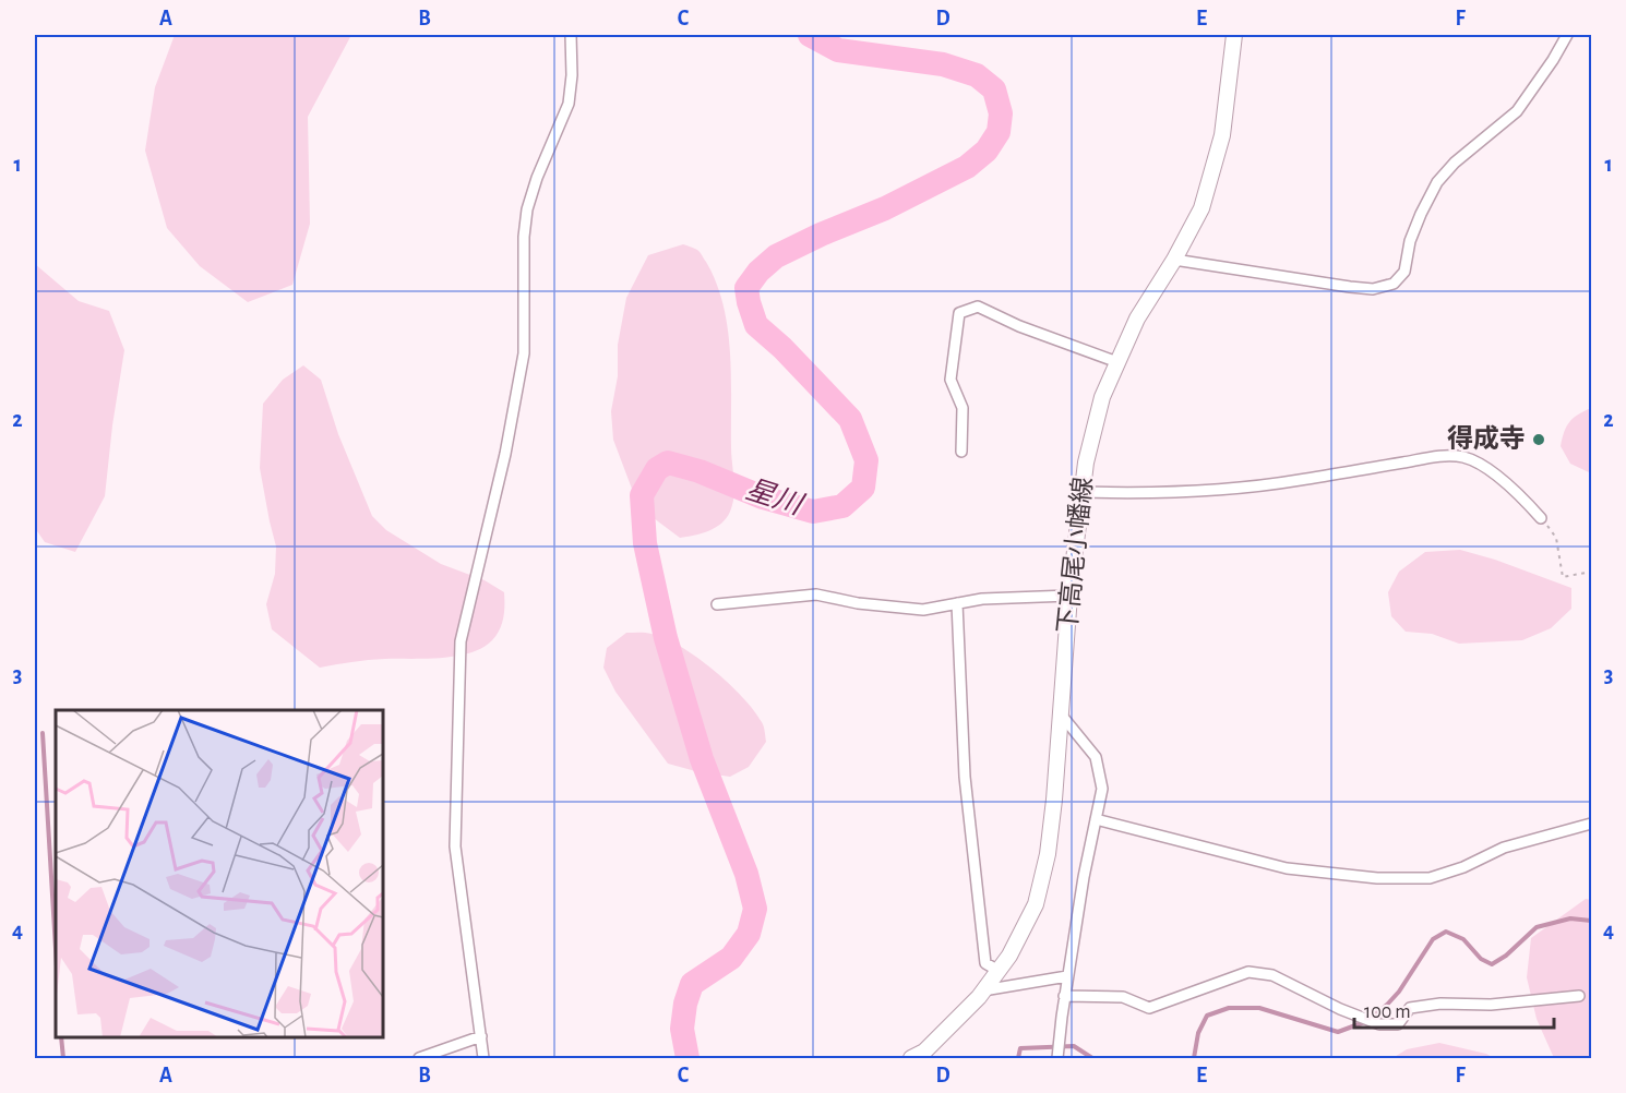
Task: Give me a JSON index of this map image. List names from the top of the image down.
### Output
{
  "streets": {
    "main road": ["下高尾小幡線"]
  },
  "water": ["星川"],
  "places": ["得成寺"],
  "scale_bar": "100 m",
  "grid": {
    "columns": [
      "A",
      "B",
      "C",
      "D",
      "E",
      "F"
    ],
    "rows": [
      "1",
      "2",
      "3",
      "4"
    ]
  }
}
